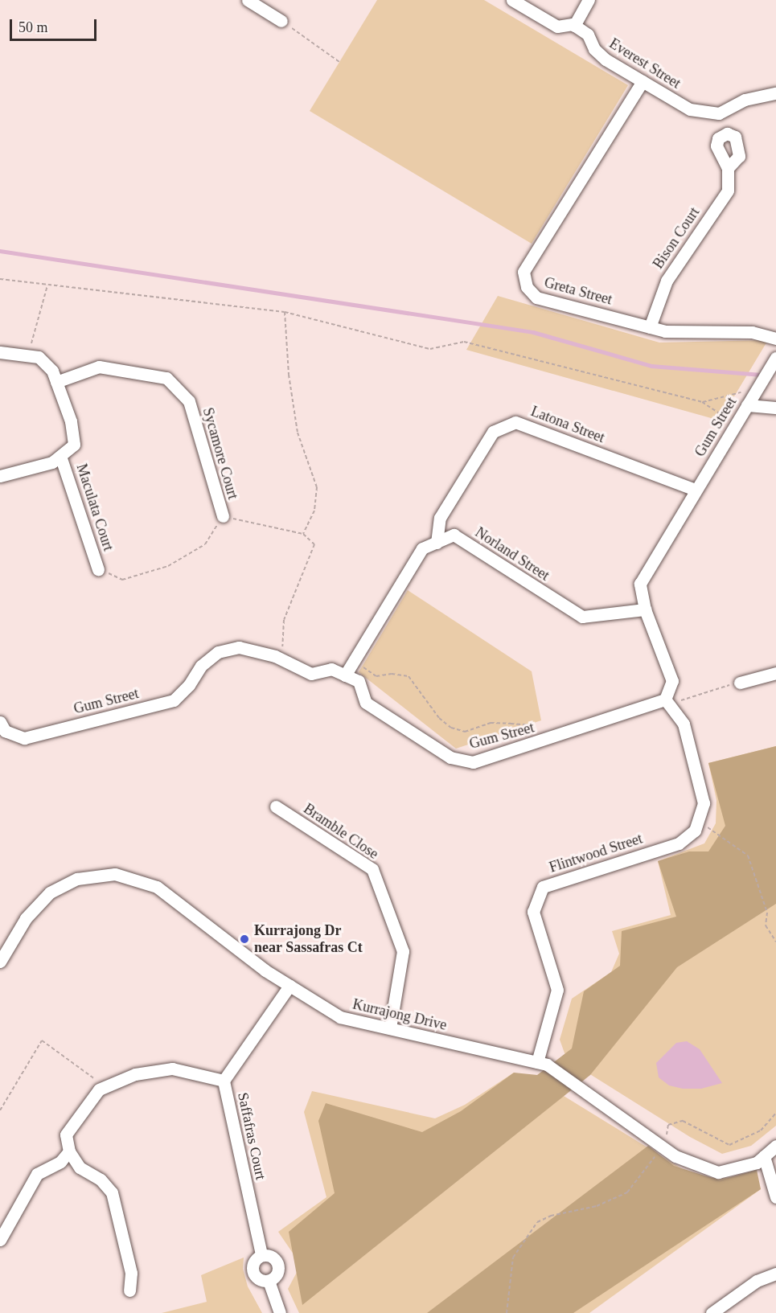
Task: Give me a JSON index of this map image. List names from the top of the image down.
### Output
{
  "streets": {
    "street": [
      "Everest Street",
      "Bison Court",
      "Greta Street",
      "Latona Street",
      "Gum Street",
      "Sycamore Court",
      "Maculata Court",
      "Norland Street",
      "Bramble Close",
      "Flintwood Street",
      "Kurrajong Drive",
      "Saffafras Court"
    ]
  },
  "crossings": [
    ["Everest Street", "Greta Street"],
    ["Bison Court", "Greta Street"],
    ["Latona Street", "Gum Street"],
    ["Latona Street", "Norland Street"],
    ["Gum Street", "Norland Street"],
    ["Gum Street", "Flintwood Street"],
    ["Bramble Close", "Kurrajong Drive"],
    ["Flintwood Street", "Kurrajong Drive"],
    ["Kurrajong Drive", "Saffafras Court"]
  ],
  "places": ["Kurrajong Dr near Sassafras Ct"],
  "scale_bar": "50 m"
}
